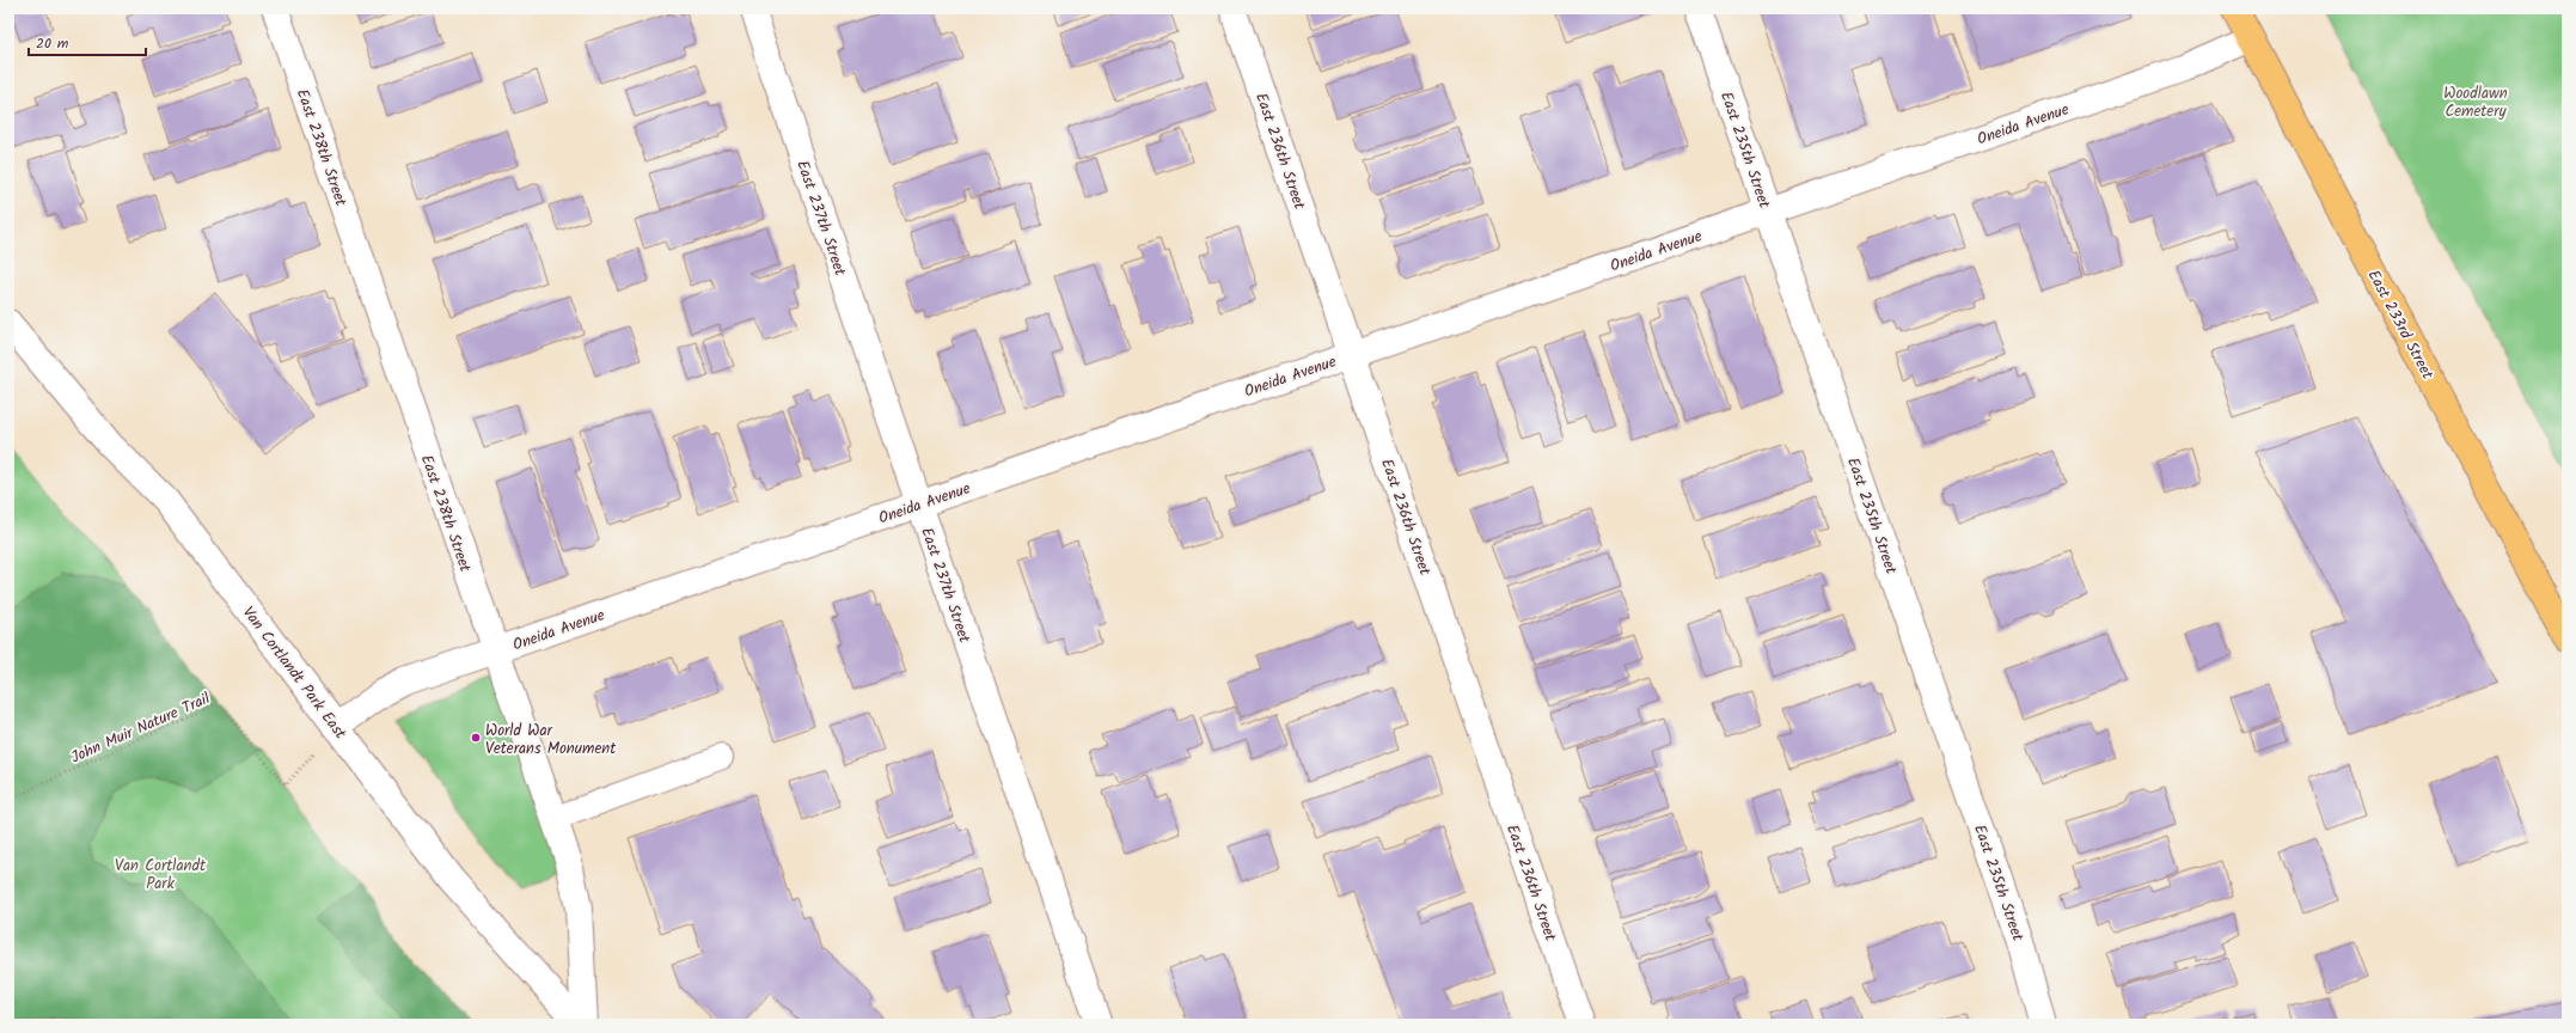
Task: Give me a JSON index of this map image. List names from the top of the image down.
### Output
{
  "streets": {
    "main road": ["East 233rd Street"],
    "street": [
      "Oneida Avenue",
      "East 238th Street",
      "East 235th Street",
      "East 236th Street",
      "East 237th Street",
      "Van Cortlandt Park East"
    ],
    "path": ["John Muir Nature Trail"]
  },
  "crossings": [
    ["Oneida Avenue", "East 238th Street"],
    ["Oneida Avenue", "East 235th Street"],
    ["Oneida Avenue", "East 236th Street"],
    ["Oneida Avenue", "East 237th Street"],
    ["Oneida Avenue", "East 233rd Street"],
    ["Oneida Avenue", "Van Cortlandt Park East"],
    ["Oneida Avenue", "John Muir Nature Trail"],
    ["Van Cortlandt Park East", "John Muir Nature Trail"]
  ],
  "parks": ["Woodlawn Cemetery", "Van Cortlandt Park"],
  "places": ["World War Veterans Monument"],
  "scale_bar": "20 m"
}
